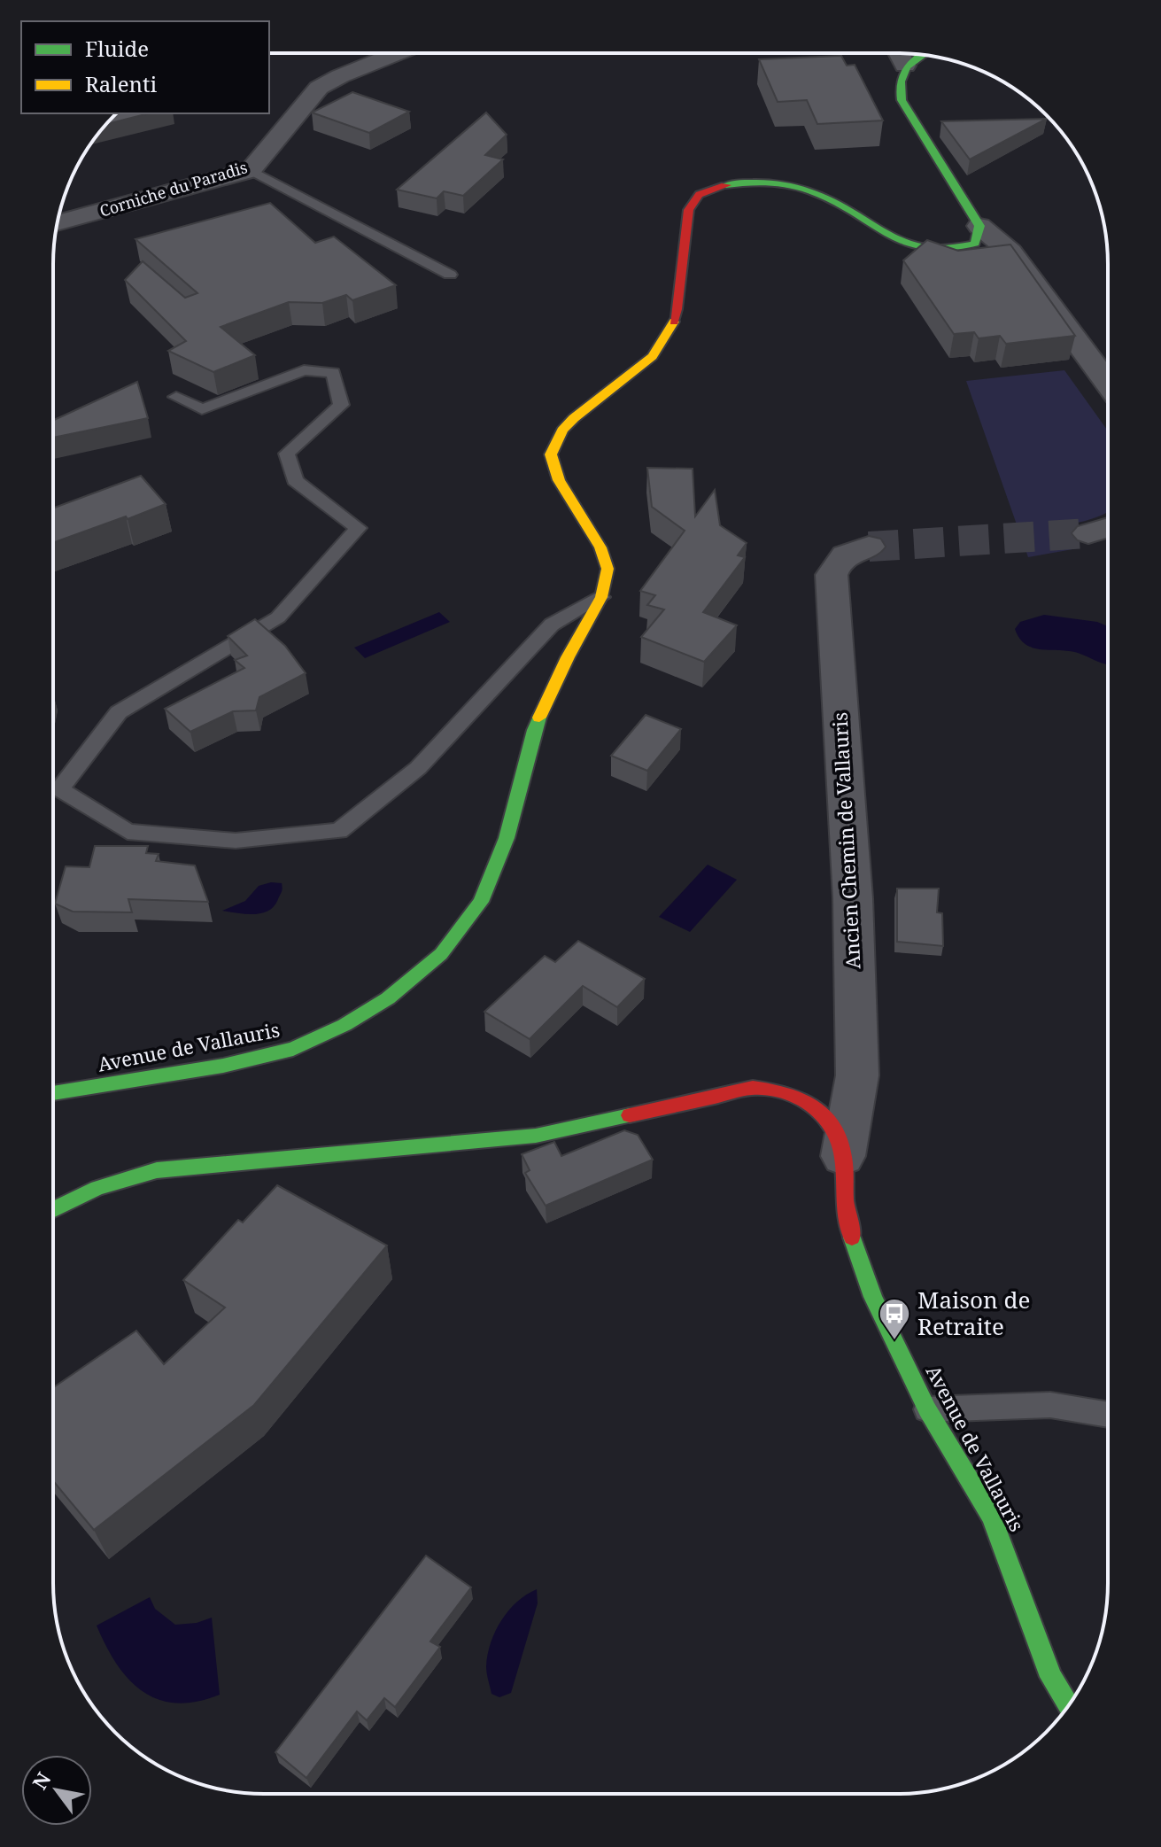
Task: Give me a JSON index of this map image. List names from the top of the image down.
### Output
{
  "streets": {
    "main road": ["Avenue de Vallauris"],
    "street": ["Corniche du Paradis", "Ancien Chemin de Vallauris"]
  },
  "crossings": [
    ["Ancien Chemin de Vallauris", "Avenue de Vallauris"]
  ],
  "places": {
    "bus stop": ["Maison de Retraite"]
  },
  "legend": ["Fluide", "Ralenti"],
  "north": "top left"
}
